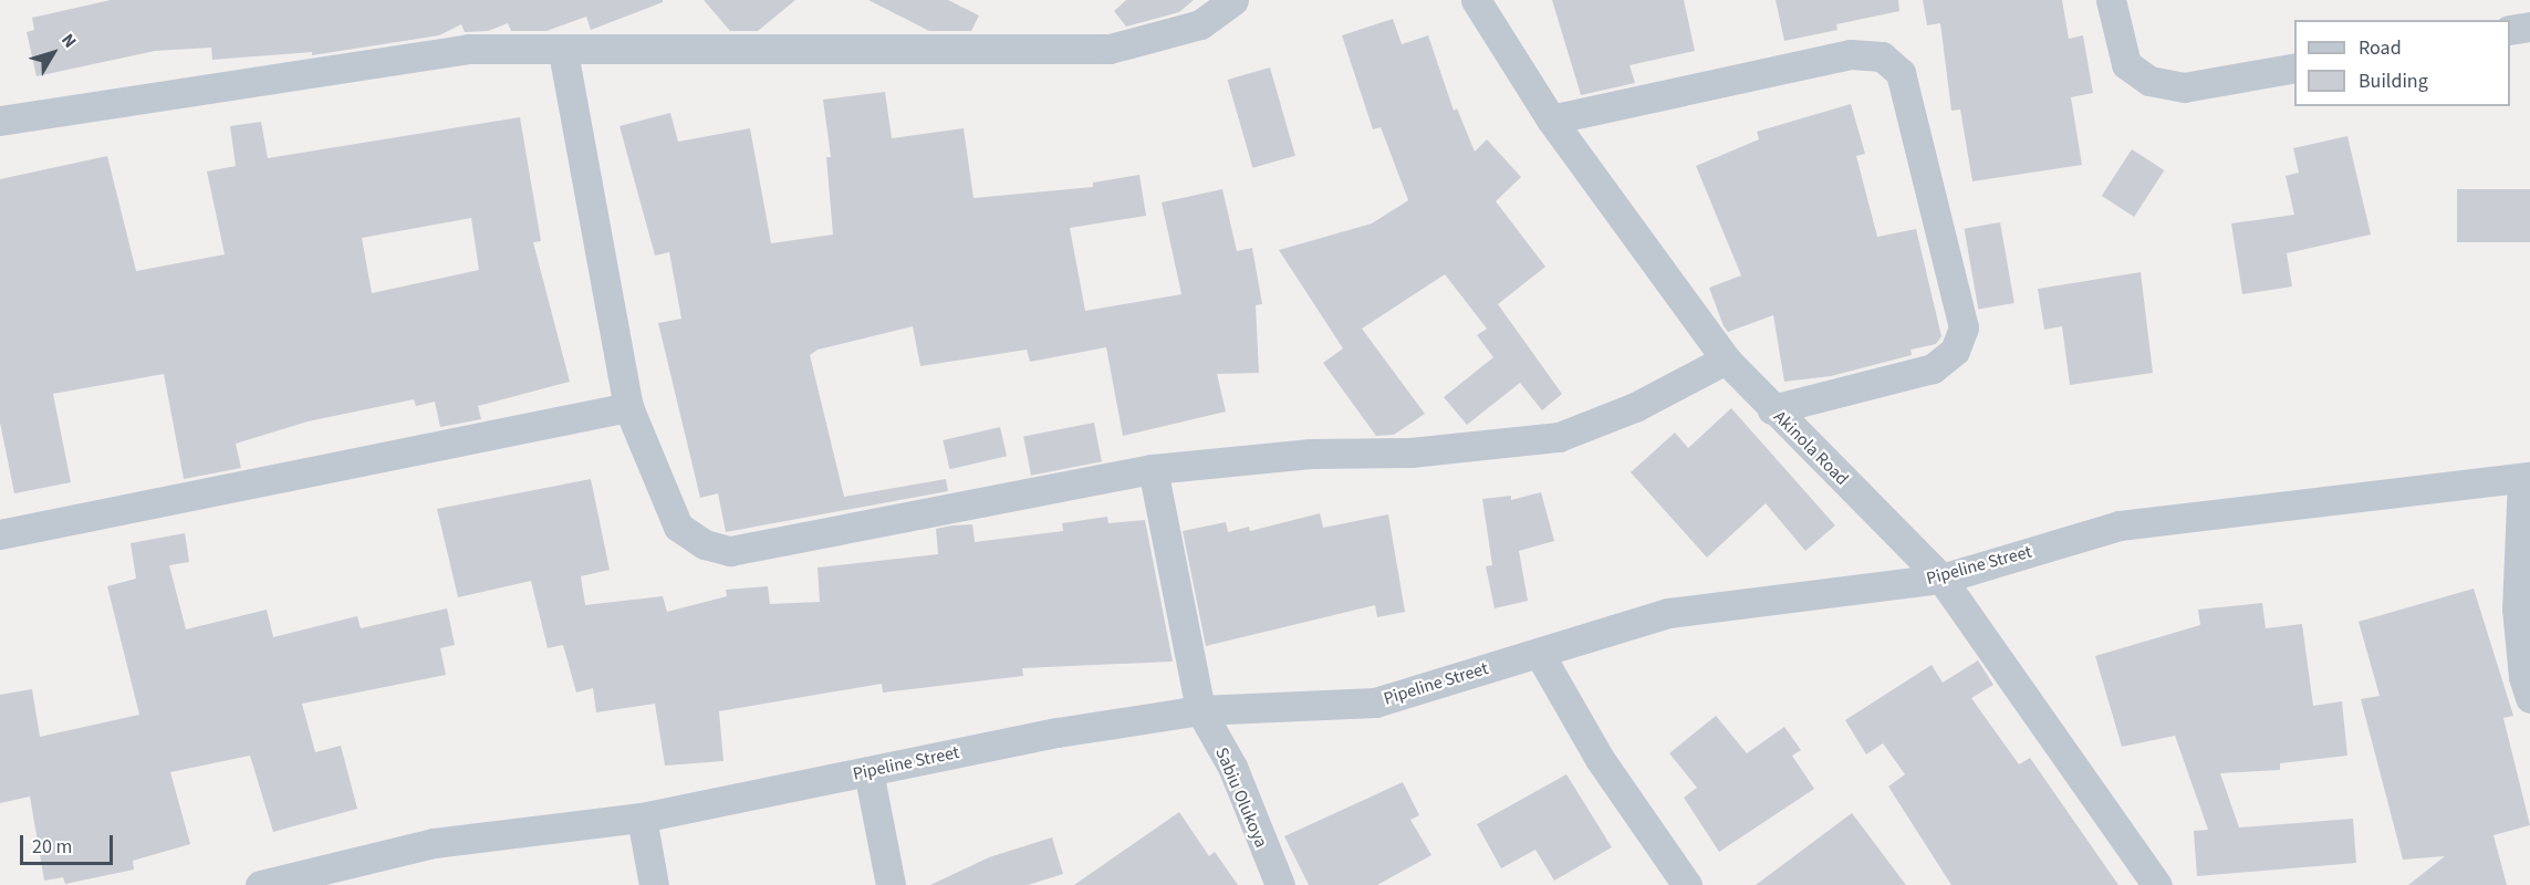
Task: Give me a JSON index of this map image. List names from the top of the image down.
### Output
{
  "streets": {
    "street": ["Akinola Road", "Pipeline Street", "Sabiu Olukoya"]
  },
  "crossings": [
    ["Akinola Road", "Pipeline Street"],
    ["Pipeline Street", "Sabiu Olukoya"]
  ],
  "legend": ["Road", "Building"],
  "scale_bar": "20 m",
  "north": "top right"
}
